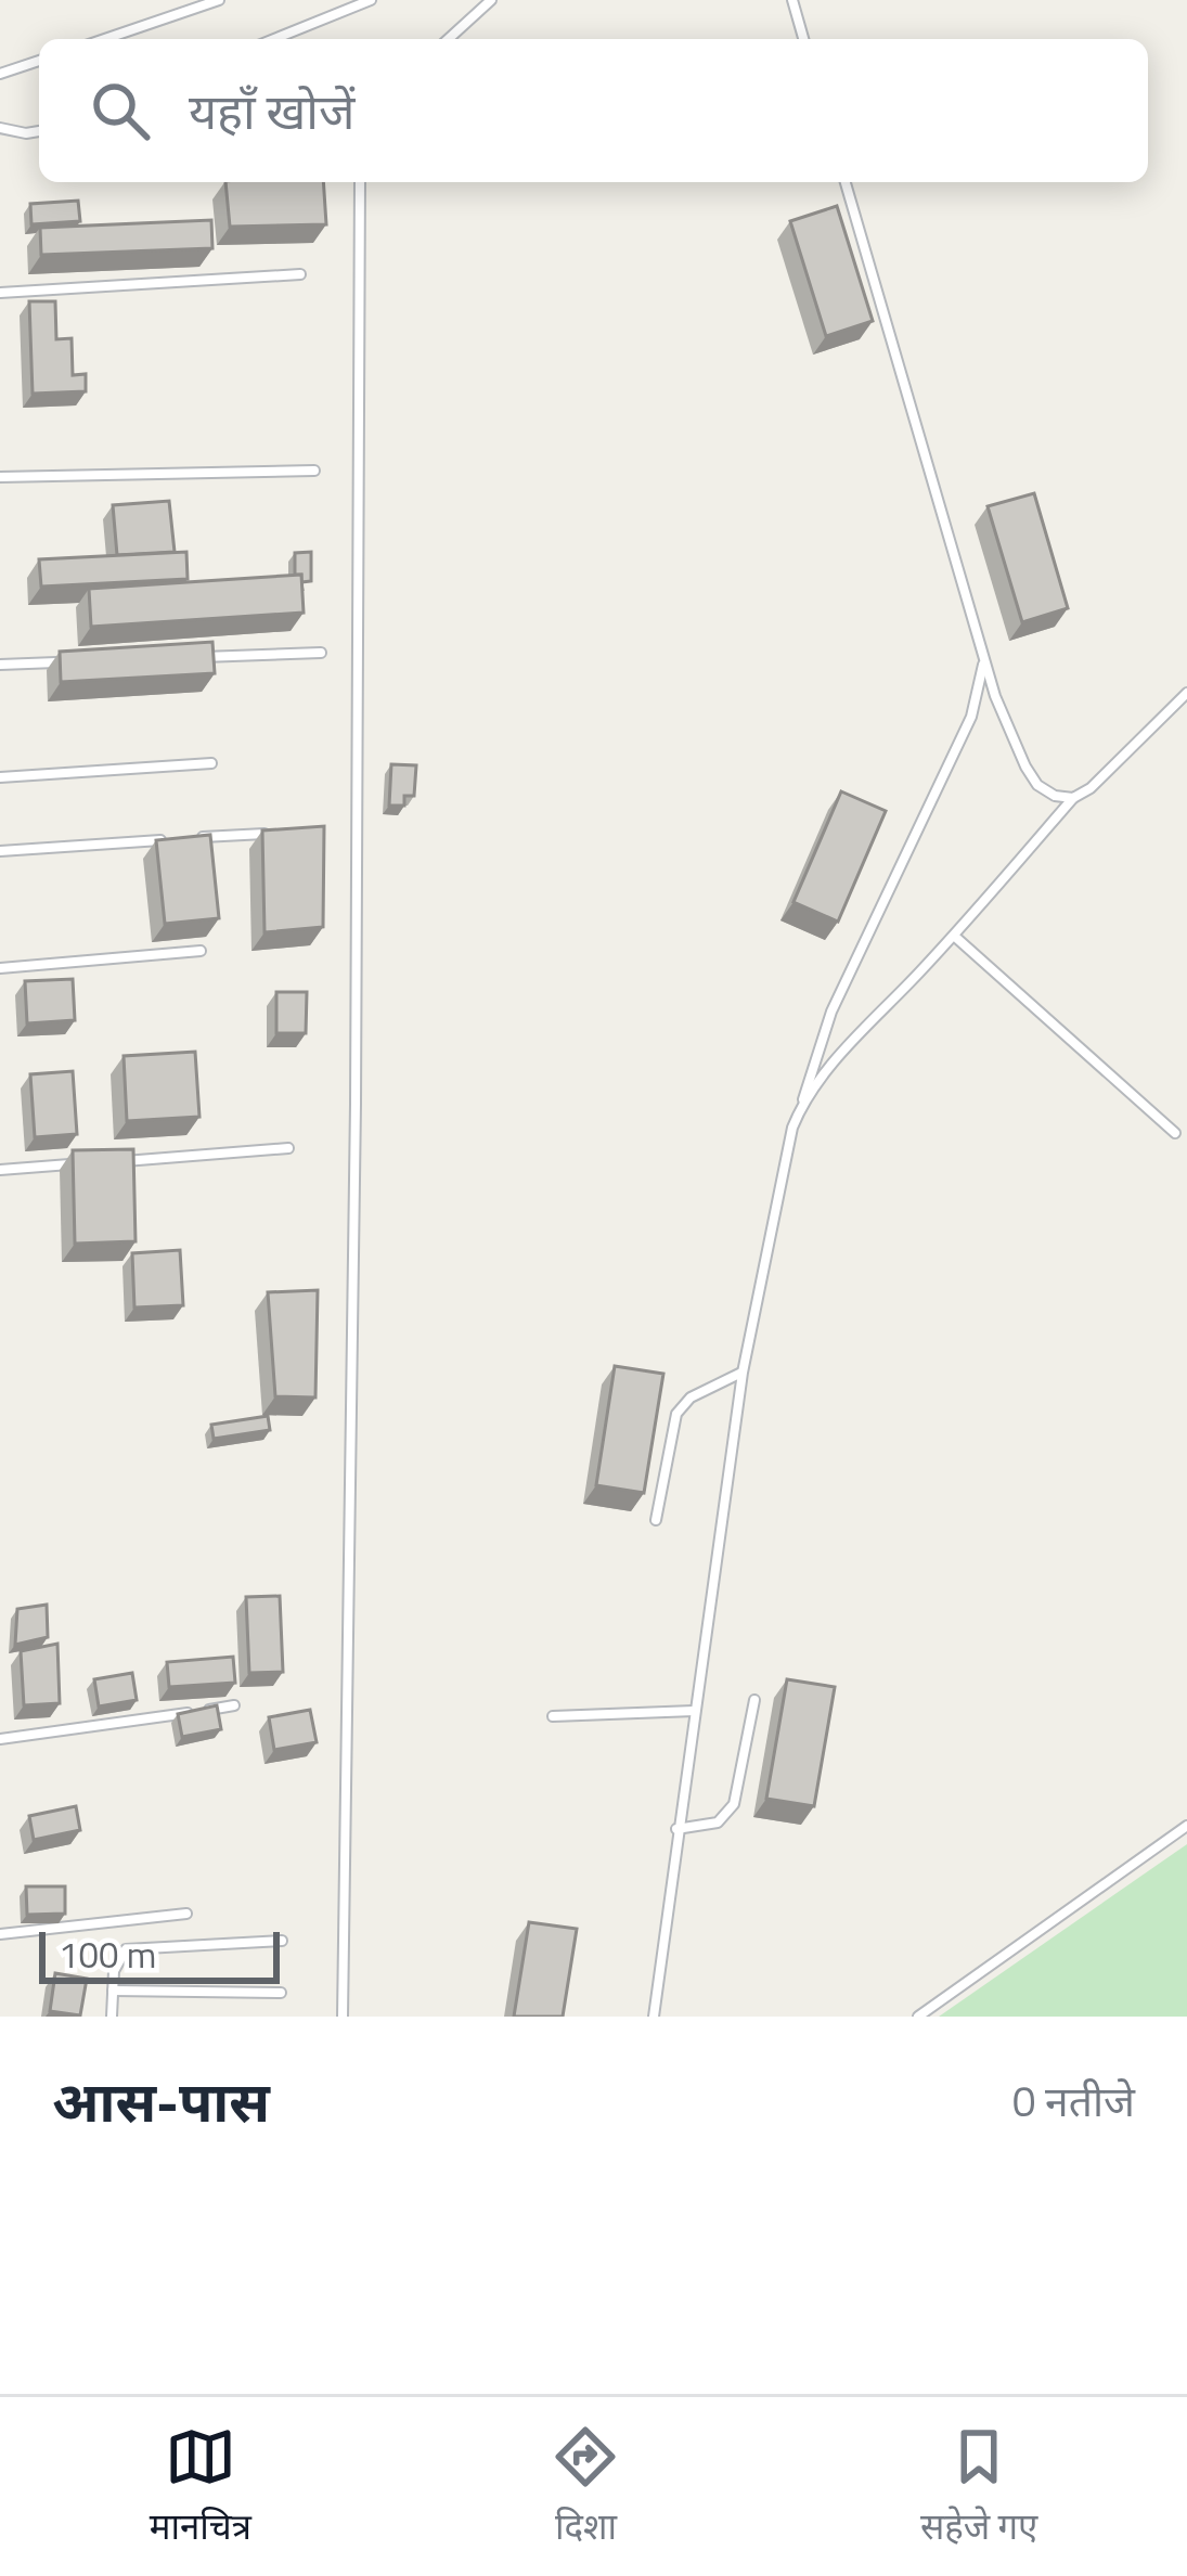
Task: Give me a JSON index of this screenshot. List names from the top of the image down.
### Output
{
  "scale_bar": "100 m",
  "page": {
    "search": "यहाँ खोजें",
    "scale": "100 m",
    "heading": ["आस-पास", "0 नतीजे"],
    "nav": ["मानचित्र", "दिशा", "सहेजे गए"]
  }
}
